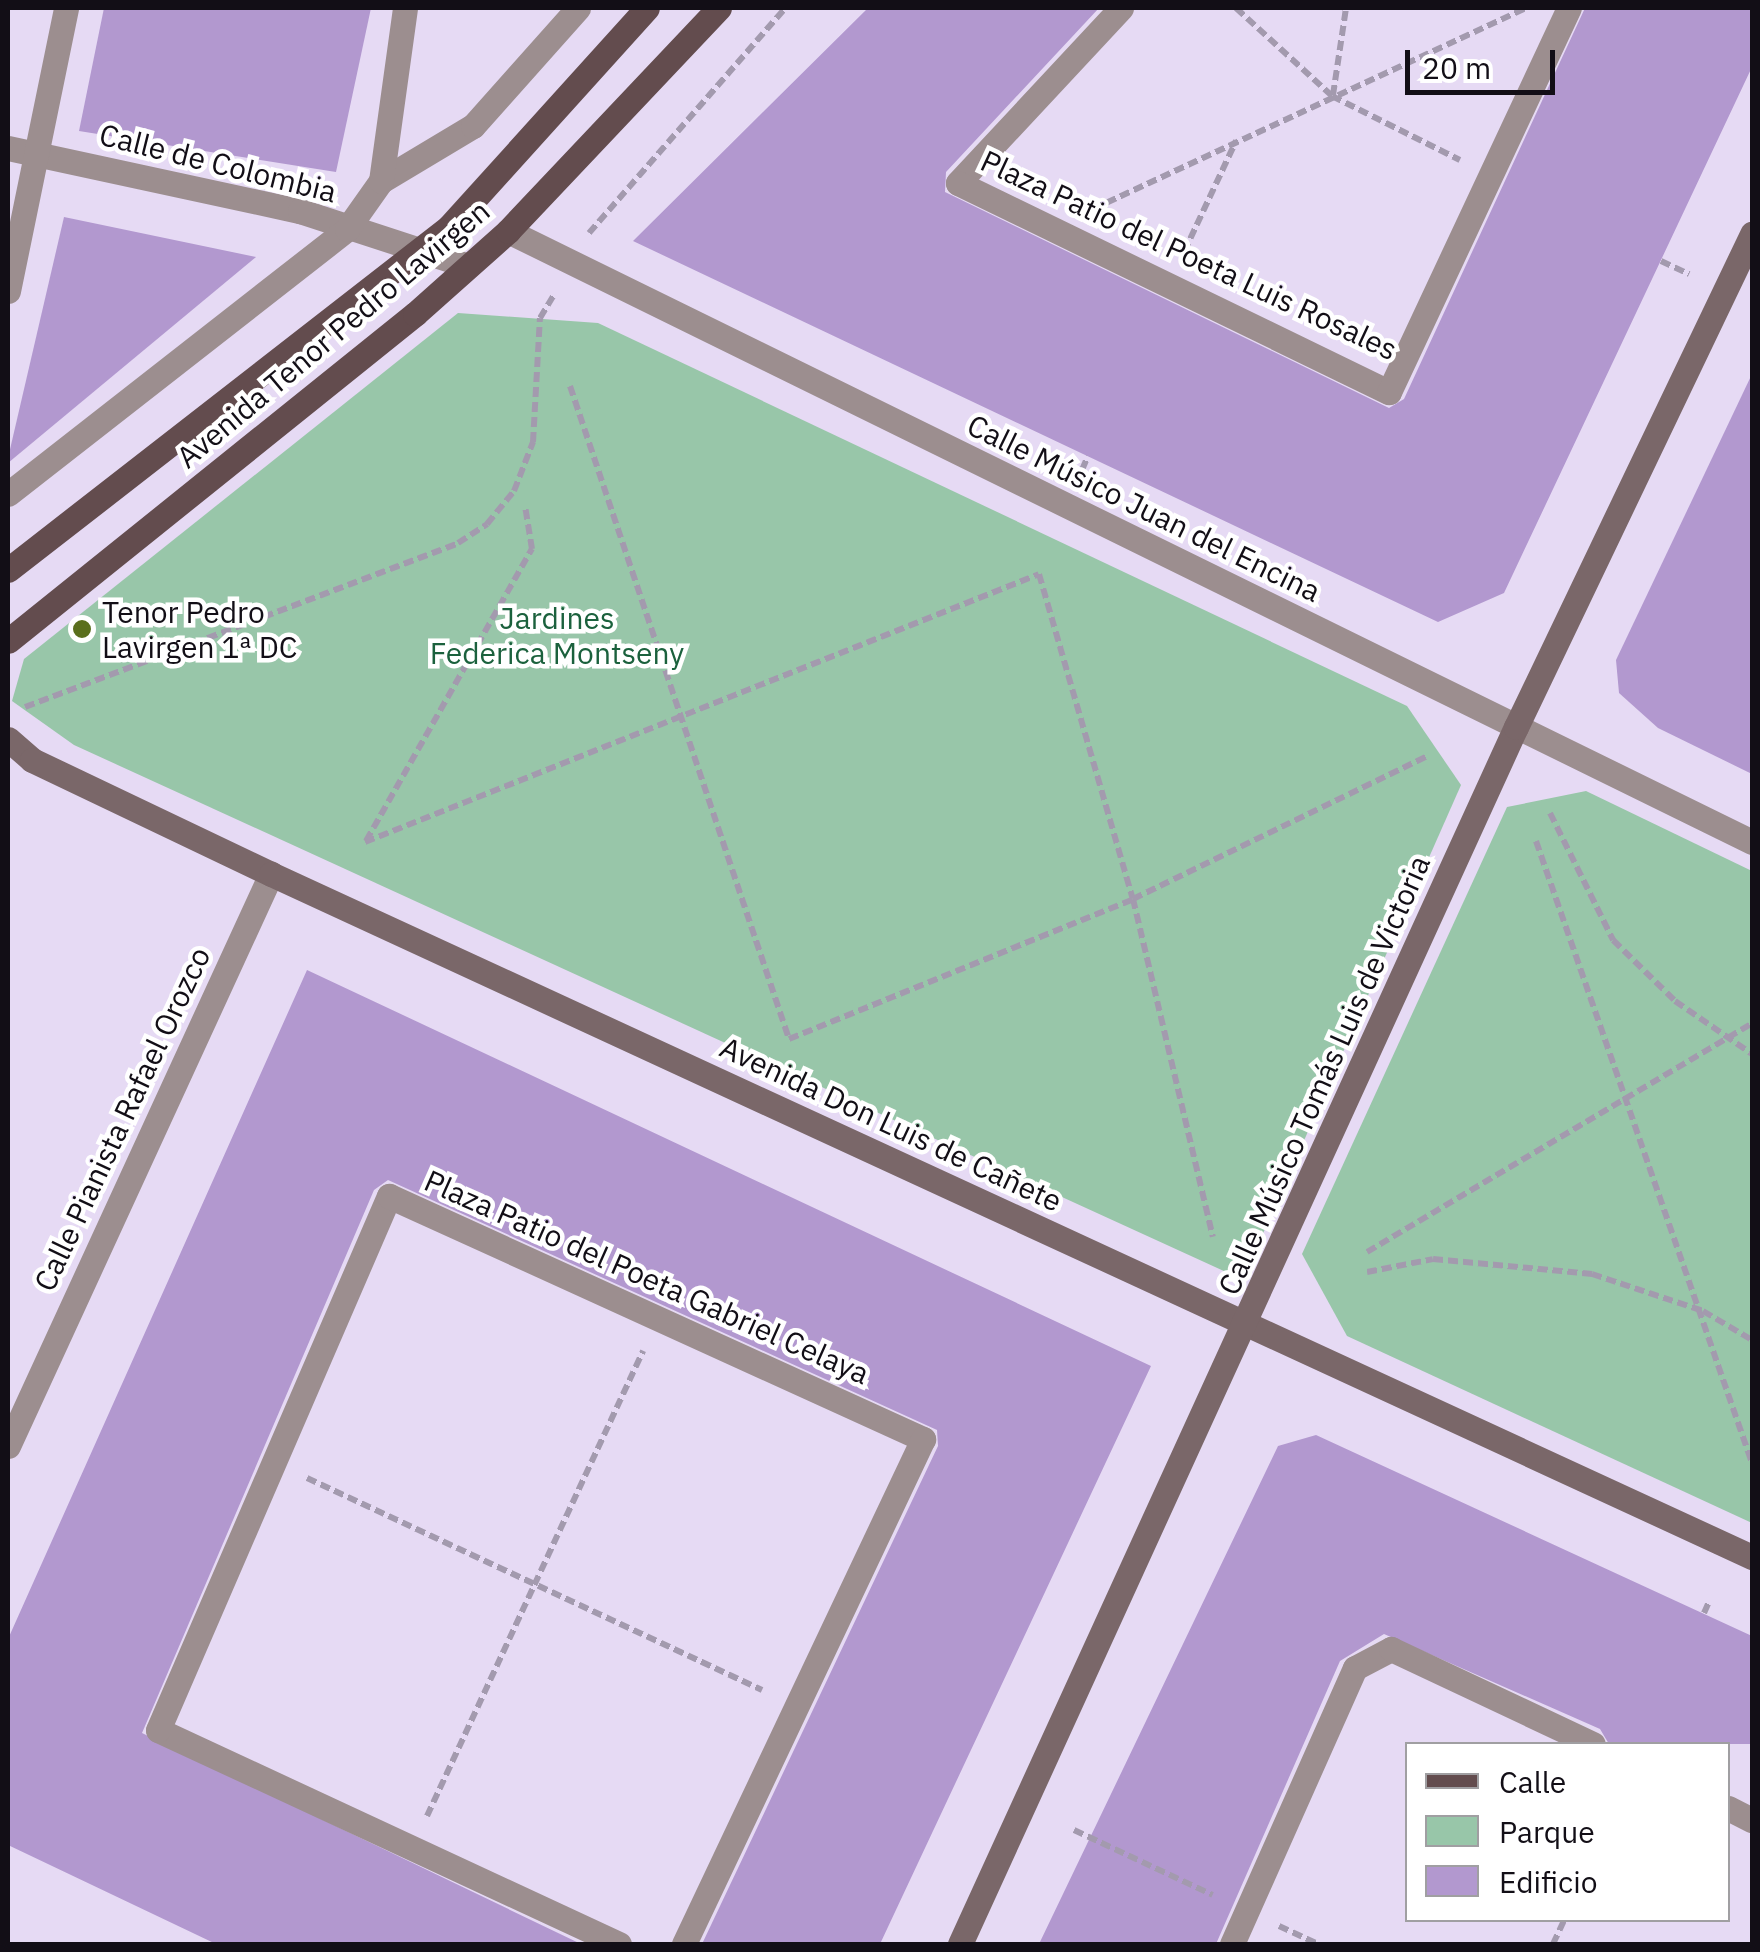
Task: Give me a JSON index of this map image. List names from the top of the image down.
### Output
{
  "streets": {
    "main road": ["Avenida Tenor Pedro Lavirgen"],
    "street": [
      "Calle de Colombia",
      "Plaza Patio del Poeta Luis Rosales",
      "Calle Músico Juan del Encina",
      "Calle Músico Tomás Luis de Victoria",
      "Calle Pianista Rafael Orozco",
      "Avenida Don Luis de Cañete",
      "Plaza Patio del Poeta Gabriel Celaya"
    ]
  },
  "crossings": [
    ["Calle de Colombia", "Avenida Tenor Pedro Lavirgen"],
    ["Avenida Tenor Pedro Lavirgen", "Calle Músico Juan del Encina"],
    ["Calle Músico Juan del Encina", "Calle Músico Tomás Luis de Victoria"],
    ["Calle Músico Tomás Luis de Victoria", "Avenida Don Luis de Cañete"],
    ["Calle Pianista Rafael Orozco", "Avenida Don Luis de Cañete"]
  ],
  "parks": ["Jardines Federica Montseny"],
  "places": ["Tenor Pedro Lavirgen 1ª DC"],
  "legend": ["Calle", "Parque", "Edificio"],
  "scale_bar": "20 m"
}
